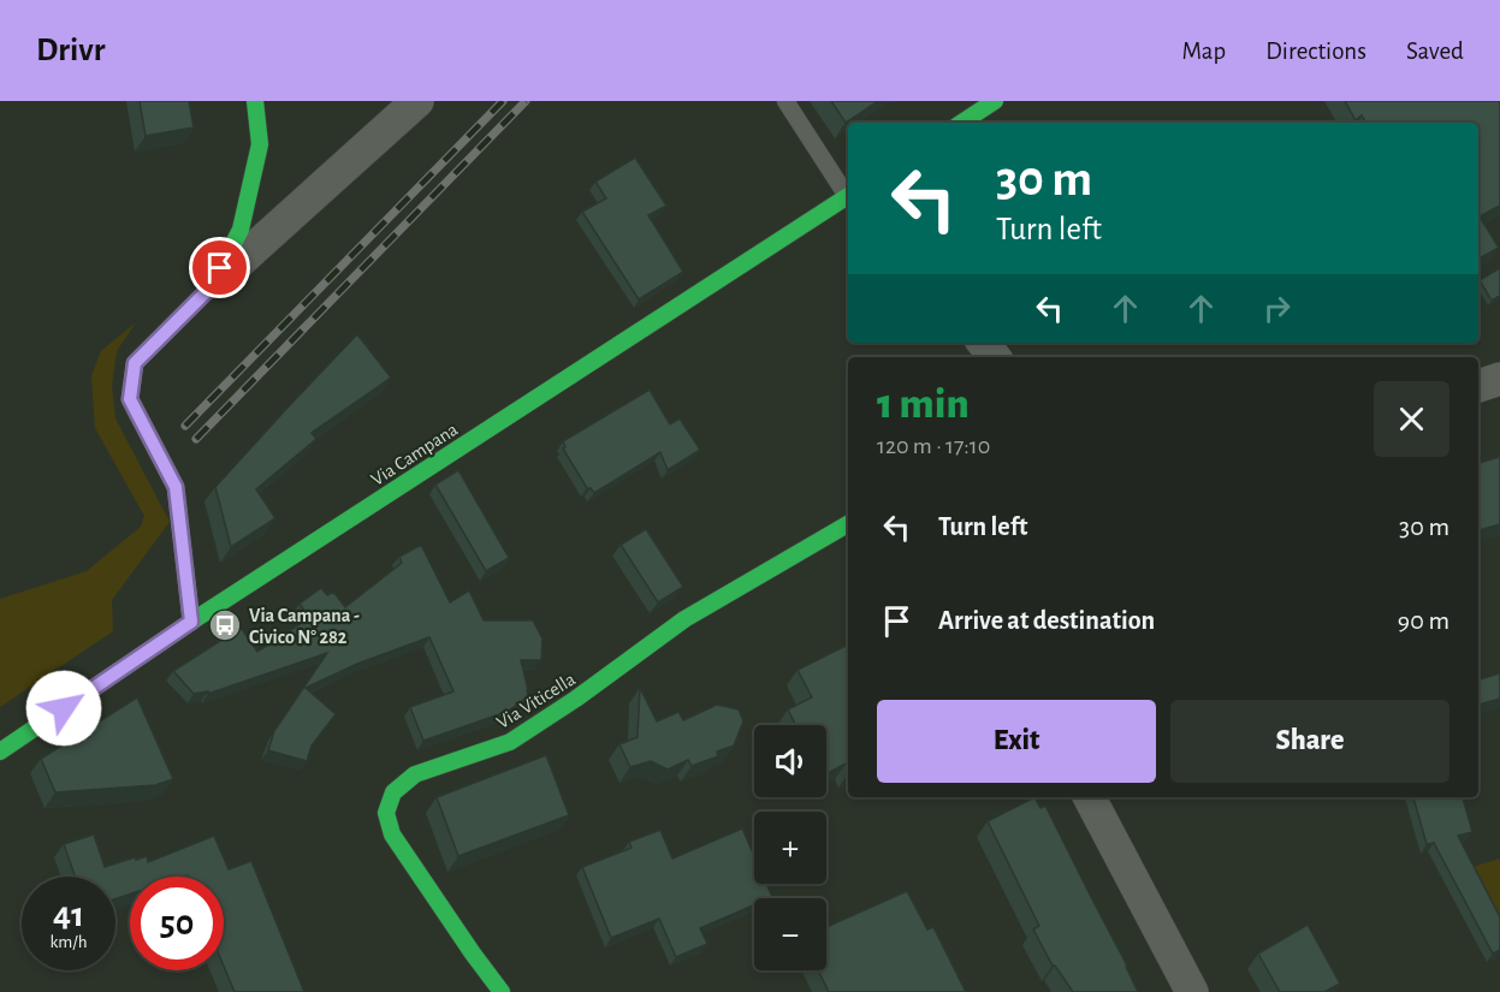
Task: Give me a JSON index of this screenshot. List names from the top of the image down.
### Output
{
  "streets": {
    "street": ["Via Campana", "Via Viticella"]
  },
  "places": {
    "bus stop": ["Via Campana - Civico N° 282"]
  },
  "page": {
    "header": "Drivr",
    "nav": ["Map", "Directions", "Saved"],
    "turn": ["30 m", "Turn left"],
    "heading": ["1 min", "120 m · 17:10"],
    "list": [
      {
        "name": "Turn left",
        "value": "30 m"
      },
      {
        "name": "Arrive at destination",
        "value": "90 m"
      }
    ],
    "buttons": ["Exit", "Share"],
    "map_buttons": ["+", "−"],
    "speed": "41 km/h",
    "limit": "50"
  }
}
